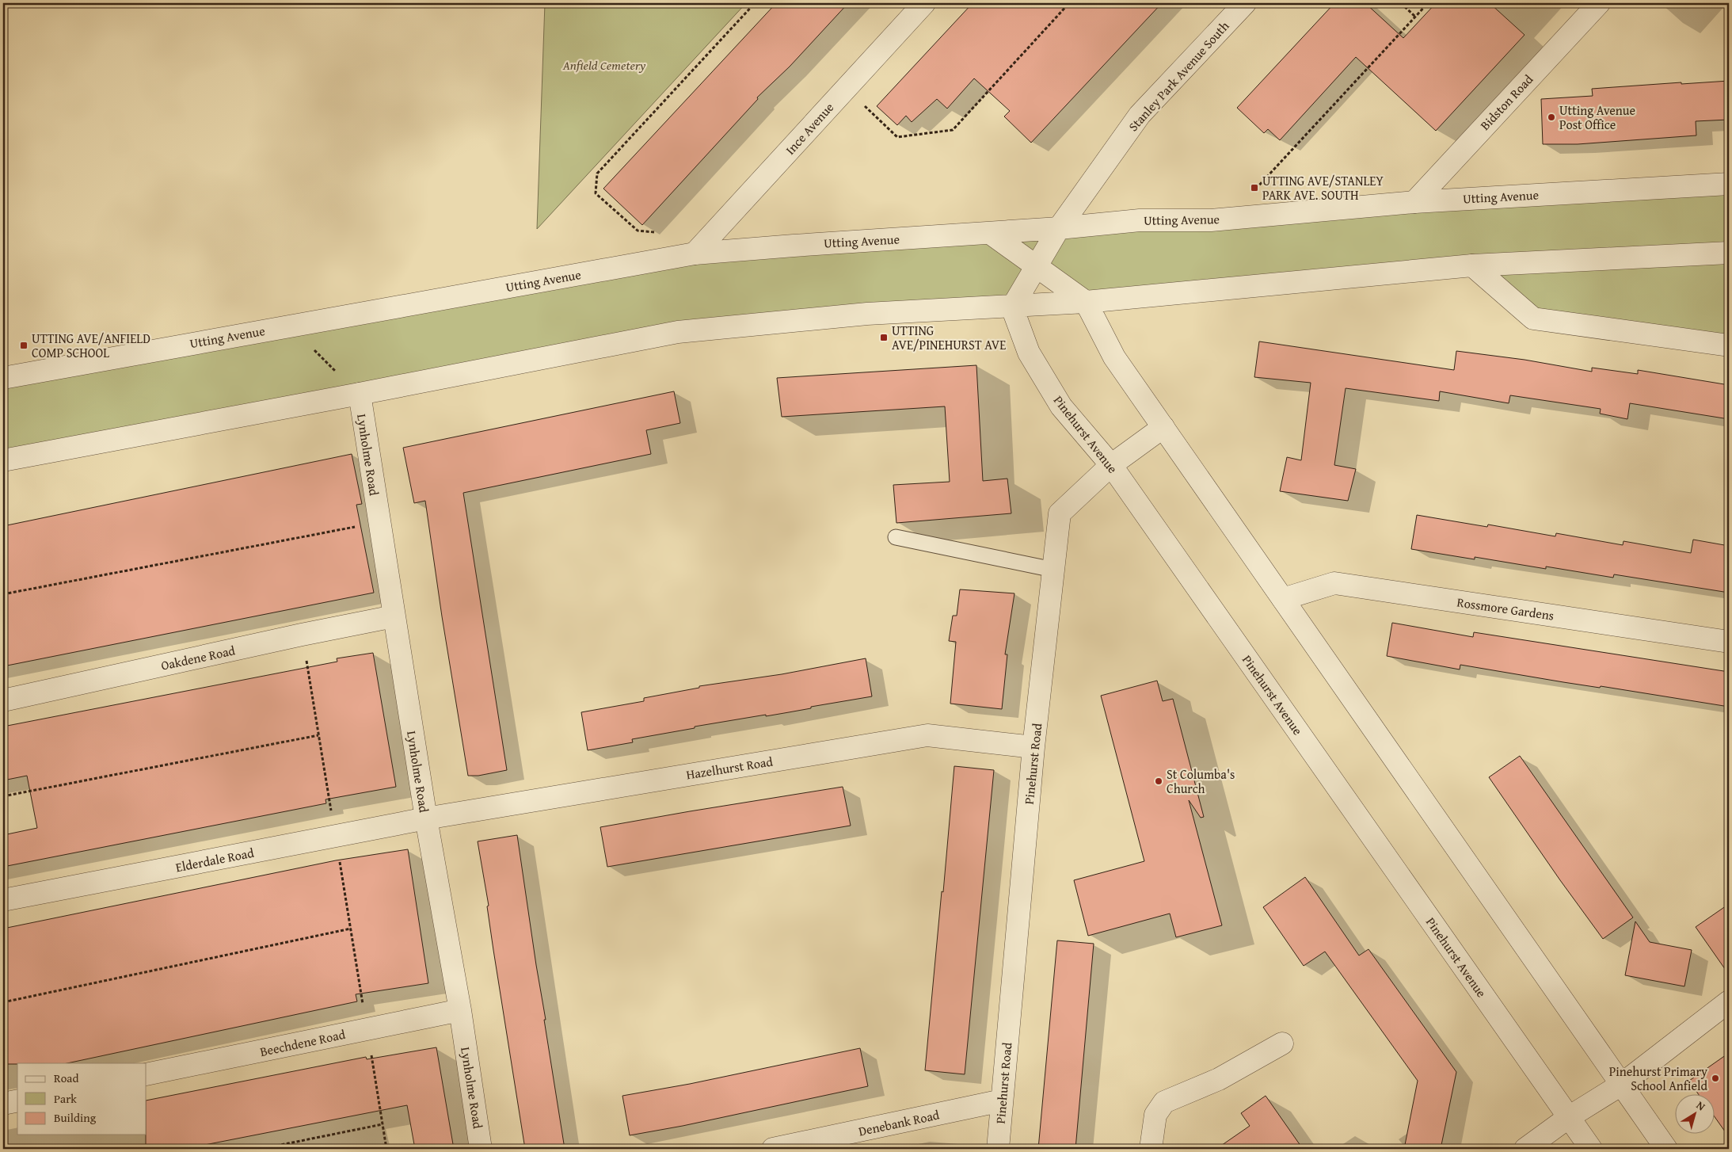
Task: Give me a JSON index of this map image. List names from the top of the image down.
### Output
{
  "streets": {
    "street": [
      "Stanley Park Avenue South",
      "Bidston Road",
      "Ince Avenue",
      "Utting Avenue",
      "Pinehurst Avenue",
      "Lynholme Road",
      "Rossmore Gardens",
      "Oakdene Road",
      "Pinehurst Road",
      "Hazelhurst Road",
      "Elderdale Road",
      "Beechdene Road",
      "Denebank Road"
    ]
  },
  "crossings": [
    ["Stanley Park Avenue South", "Utting Avenue"],
    ["Bidston Road", "Utting Avenue"],
    ["Ince Avenue", "Utting Avenue"],
    ["Pinehurst Avenue", "Pinehurst Road"],
    ["Lynholme Road", "Oakdene Road"],
    ["Lynholme Road", "Hazelhurst Road"],
    ["Lynholme Road", "Elderdale Road"],
    ["Lynholme Road", "Beechdene Road"],
    ["Pinehurst Road", "Hazelhurst Road"],
    ["Pinehurst Road", "Denebank Road"],
    ["Hazelhurst Road", "Elderdale Road"]
  ],
  "parks": ["Anfield Cemetery"],
  "places": {
    "other": ["Utting Avenue Post Office", "St Columba's Church", "Pinehurst Primary School Anfield"],
    "transit": ["UTTING AVE/STANLEY PARK AVE. SOUTH", "UTTING AVE/PINEHURST AVE", "UTTING AVE/ANFIELD COMP SCHOOL"]
  },
  "legend": ["Road", "Park", "Building"],
  "north": "top right"
}
